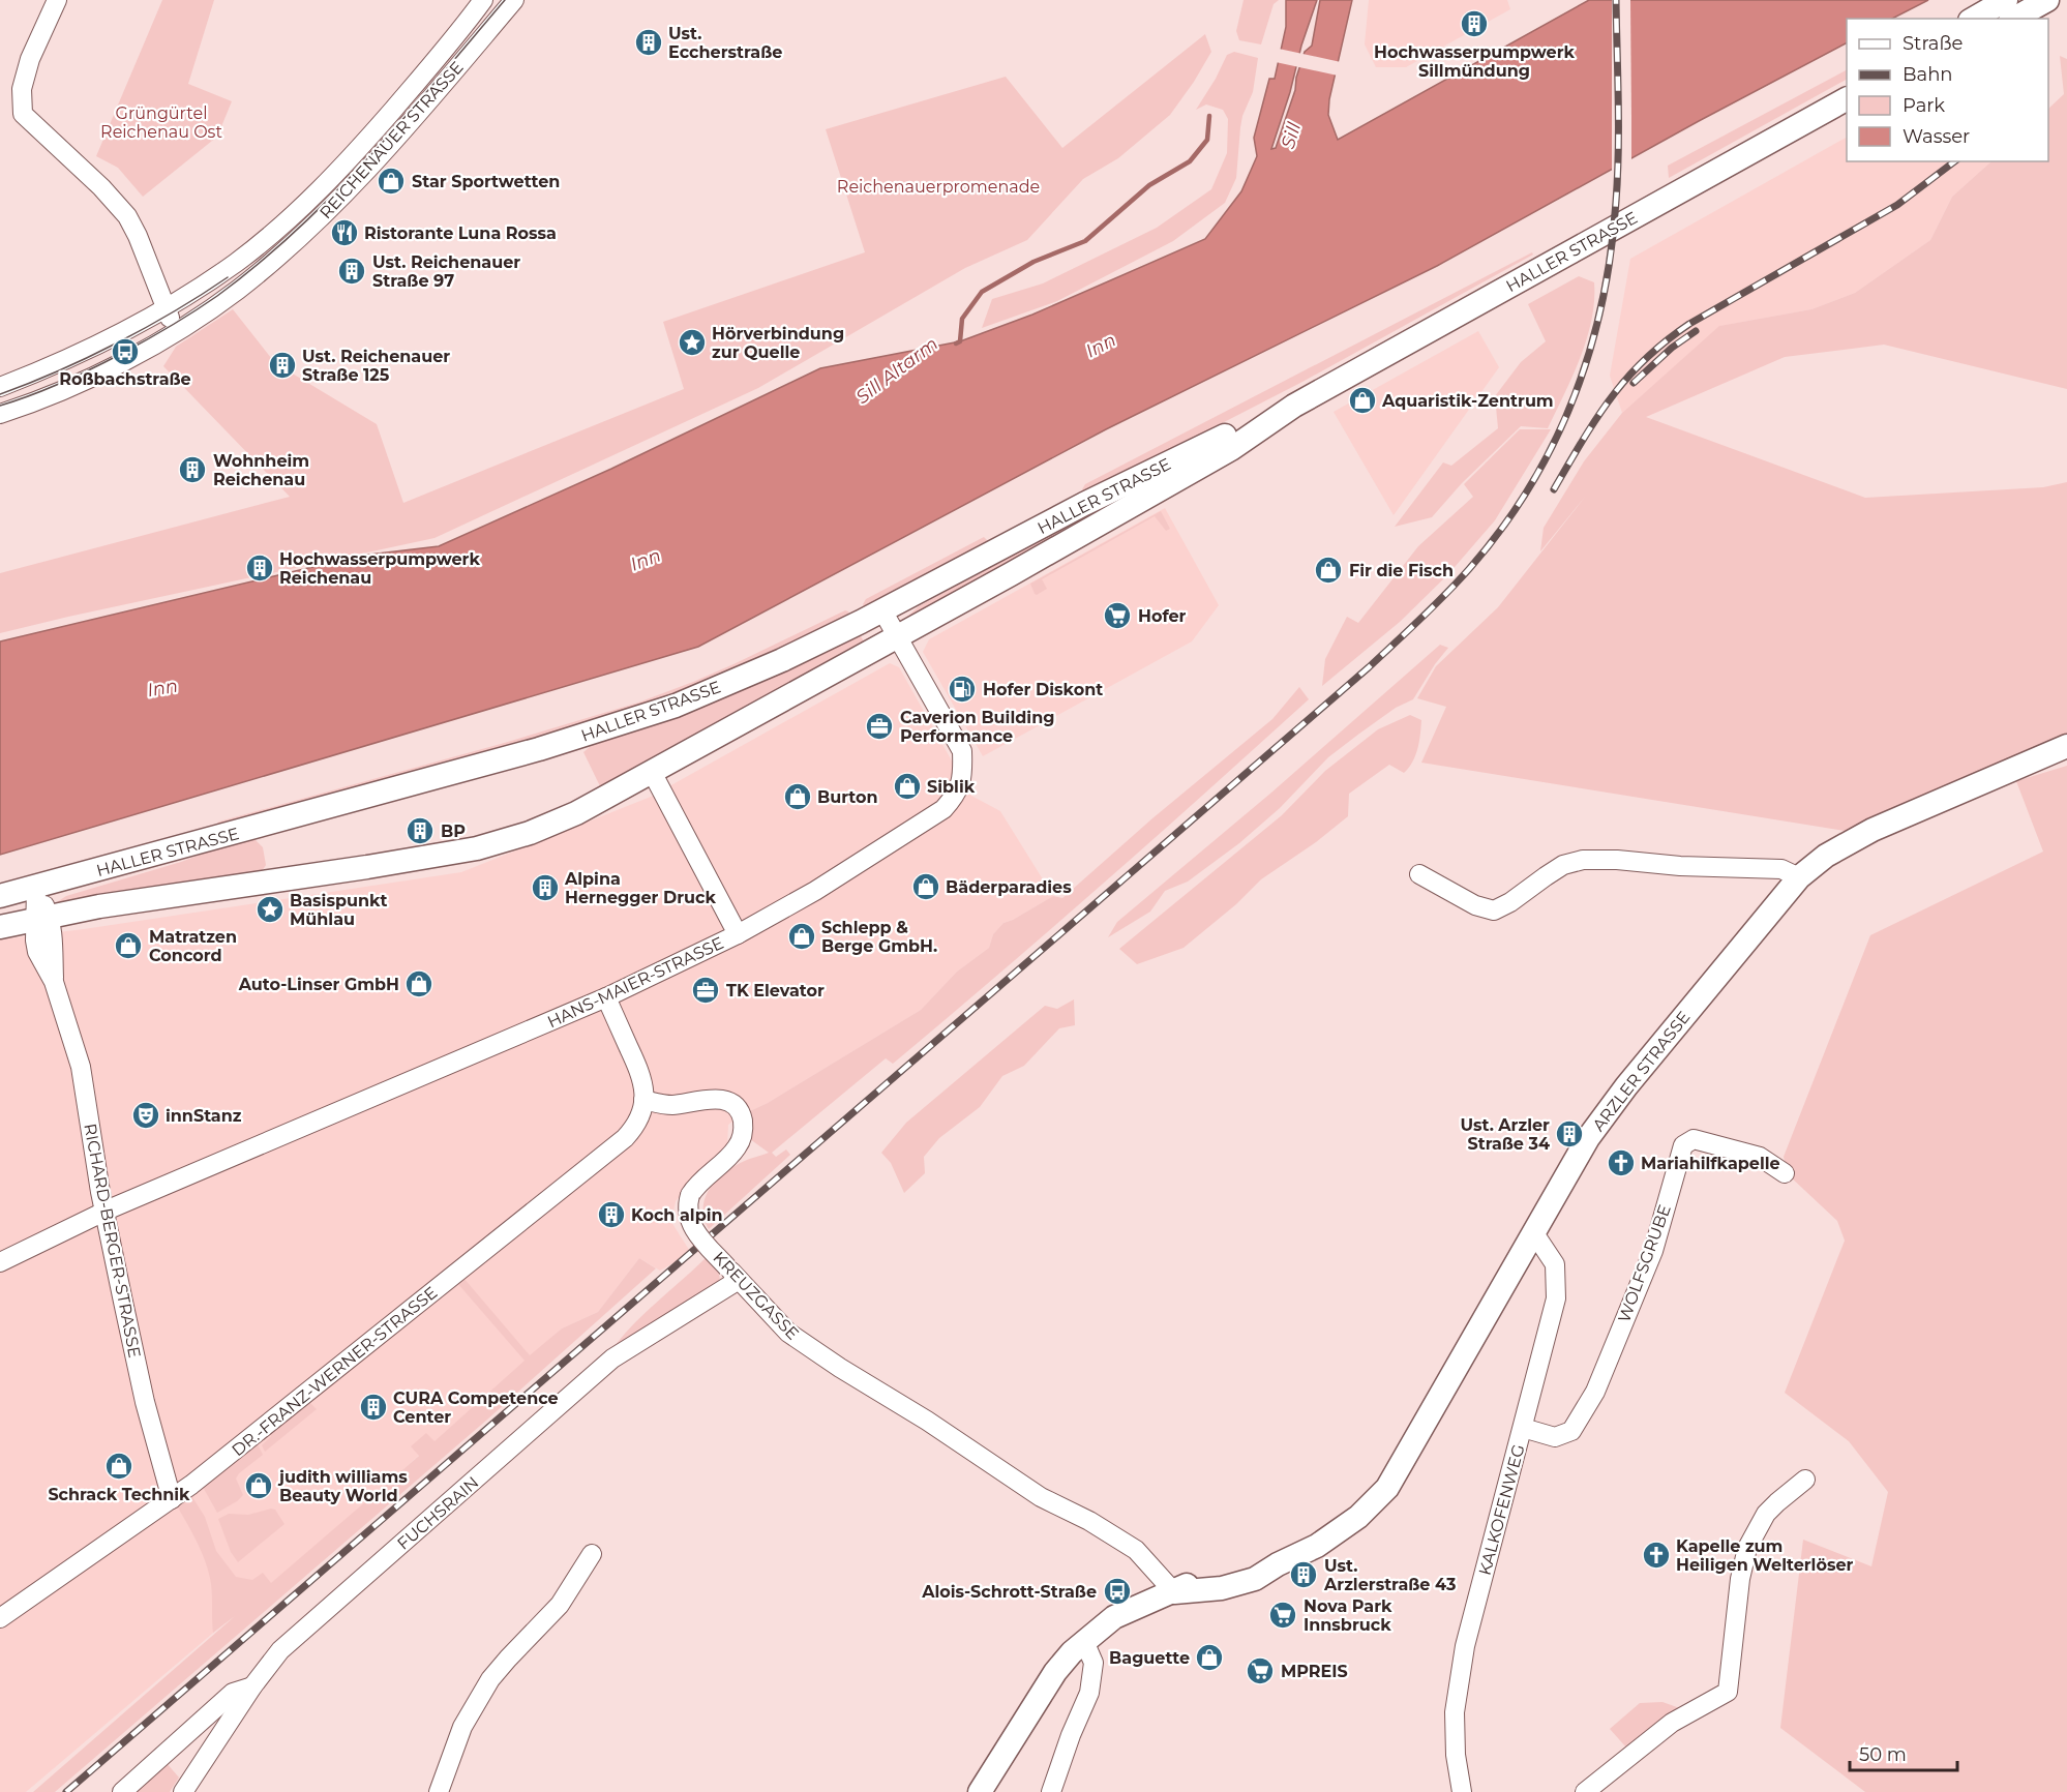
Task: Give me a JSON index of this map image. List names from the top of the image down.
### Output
{
  "streets": {
    "main road": ["HALLER STRASSE", "ARZLER STRASSE"],
    "street": [
      "REICHENAUER STRASSE",
      "HANS-MAIER-STRASSE",
      "RICHARD-BERGER-STRASSE",
      "WOLFSGRUBE",
      "KREUZGASSE",
      "DR.-FRANZ-WERNER-STRASSE",
      "KALKOFENWEG",
      "FUCHSRAIN"
    ]
  },
  "crossings": [
    ["HALLER STRASSE", "HANS-MAIER-STRASSE"],
    ["HALLER STRASSE", "RICHARD-BERGER-STRASSE"],
    ["HANS-MAIER-STRASSE", "RICHARD-BERGER-STRASSE"],
    ["ARZLER STRASSE", "KREUZGASSE"],
    ["ARZLER STRASSE", "KALKOFENWEG"],
    ["RICHARD-BERGER-STRASSE", "DR.-FRANZ-WERNER-STRASSE"],
    ["WOLFSGRUBE", "KALKOFENWEG"],
    ["KREUZGASSE", "DR.-FRANZ-WERNER-STRASSE"],
    ["KREUZGASSE", "FUCHSRAIN"]
  ],
  "water": ["Sill", "Inn", "Sill Altarm"],
  "parks": ["Grüngürtel Reichenau Ost", "Reichenauerpromenade"],
  "places": {
    "building": [
      "Hochwasserpumpwerk Sillmündung",
      "Ust. Eccherstraße",
      "Ust. Reichenauer Straße 97",
      "Ust. Reichenauer Straße 125",
      "Wohnheim Reichenau",
      "Hochwasserpumpwerk Reichenau",
      "BP",
      "Alpina Hernegger Druck",
      "Ust. Arzler Straße 34",
      "Koch alpin",
      "CURA Competence Center",
      "Ust. Arzlerstraße 43"
    ],
    "shop": [
      "Star Sportwetten",
      "Aquaristik-Zentrum",
      "Fir die Fisch",
      "Siblik",
      "Burton",
      "Bäderparadies",
      "Schlepp & Berge GmbH.",
      "Matratzen Concord",
      "Auto-Linser GmbH",
      "Schrack Technik",
      "judith williams Beauty World",
      "Baguette"
    ],
    "restaurant": ["Ristorante Luna Rossa"],
    "place": ["Hörverbindung zur Quelle", "Basispunkt Mühlau"],
    "bus stop": ["Roßbachstraße", "Alois-Schrott-Straße"],
    "supermarket": ["Hofer", "Nova Park Innsbruck", "MPREIS"],
    "fuel station": ["Hofer Diskont"],
    "office": ["Caverion Building Performance", "TK Elevator"],
    "theatre": ["innStanz"],
    "church": ["Mariahilfkapelle", "Kapelle zum Heiligen Welterlöser"]
  },
  "legend": [
    "Straße",
    "Bahn",
    "Park",
    "Wasser"
  ],
  "scale_bar": "50 m"
}
